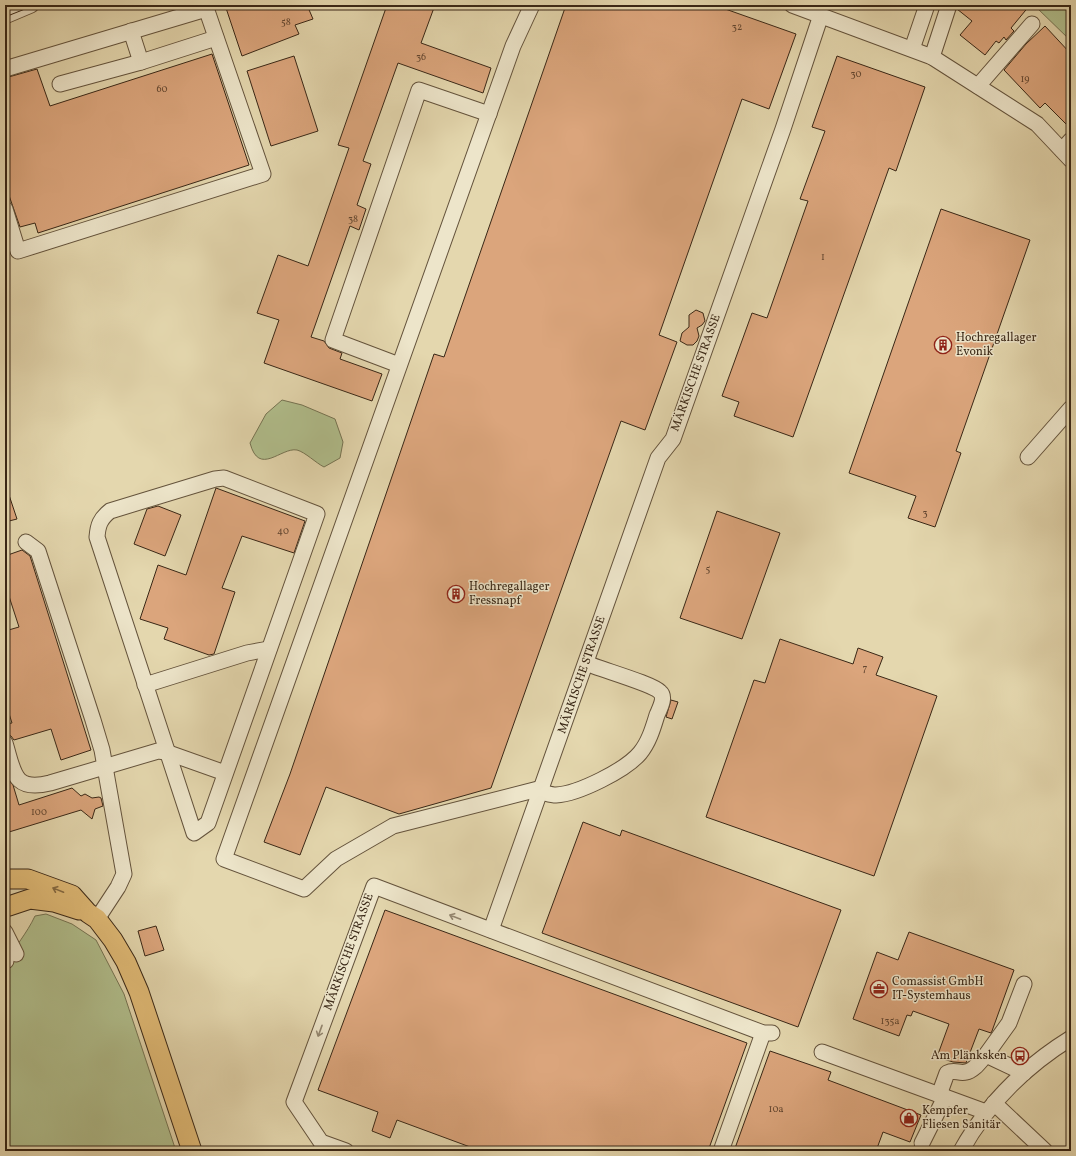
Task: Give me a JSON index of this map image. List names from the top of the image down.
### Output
{
  "streets": {
    "street": ["MÄRKISCHE STRASSE"]
  },
  "places": {
    "building": ["Hochregallager Evonik", "Hochregallager Fressnapf"],
    "office": ["Comassist GmbH IT-Systemhaus"],
    "bus stop": ["Am Plänksken"],
    "shop": ["Kempfer Fliesen Sanitär"]
  },
  "house_numbers": [
    "58",
    "32",
    "36",
    "30",
    "19",
    "60",
    "38",
    "1",
    "3",
    "40",
    "5",
    "7",
    "100",
    "135a",
    "10a"
  ]
}
